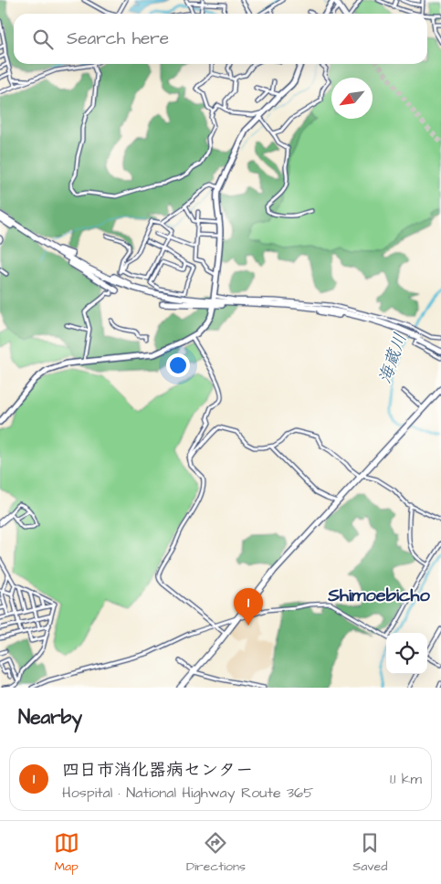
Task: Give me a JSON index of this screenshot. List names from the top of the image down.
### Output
{
  "districts": ["Shimoebicho"],
  "water": ["海蔵川"],
  "north": "bottom left",
  "page": {
    "search": "Search here",
    "pins": "1",
    "heading": "Nearby",
    "list": [
      {
        "mark": "1",
        "name": "四日市消化器病センター",
        "note": "Hospital · National Highway Route 365",
        "value": "1.1 km"
      }
    ],
    "nav": ["Map", "Directions", "Saved"]
  }
}
